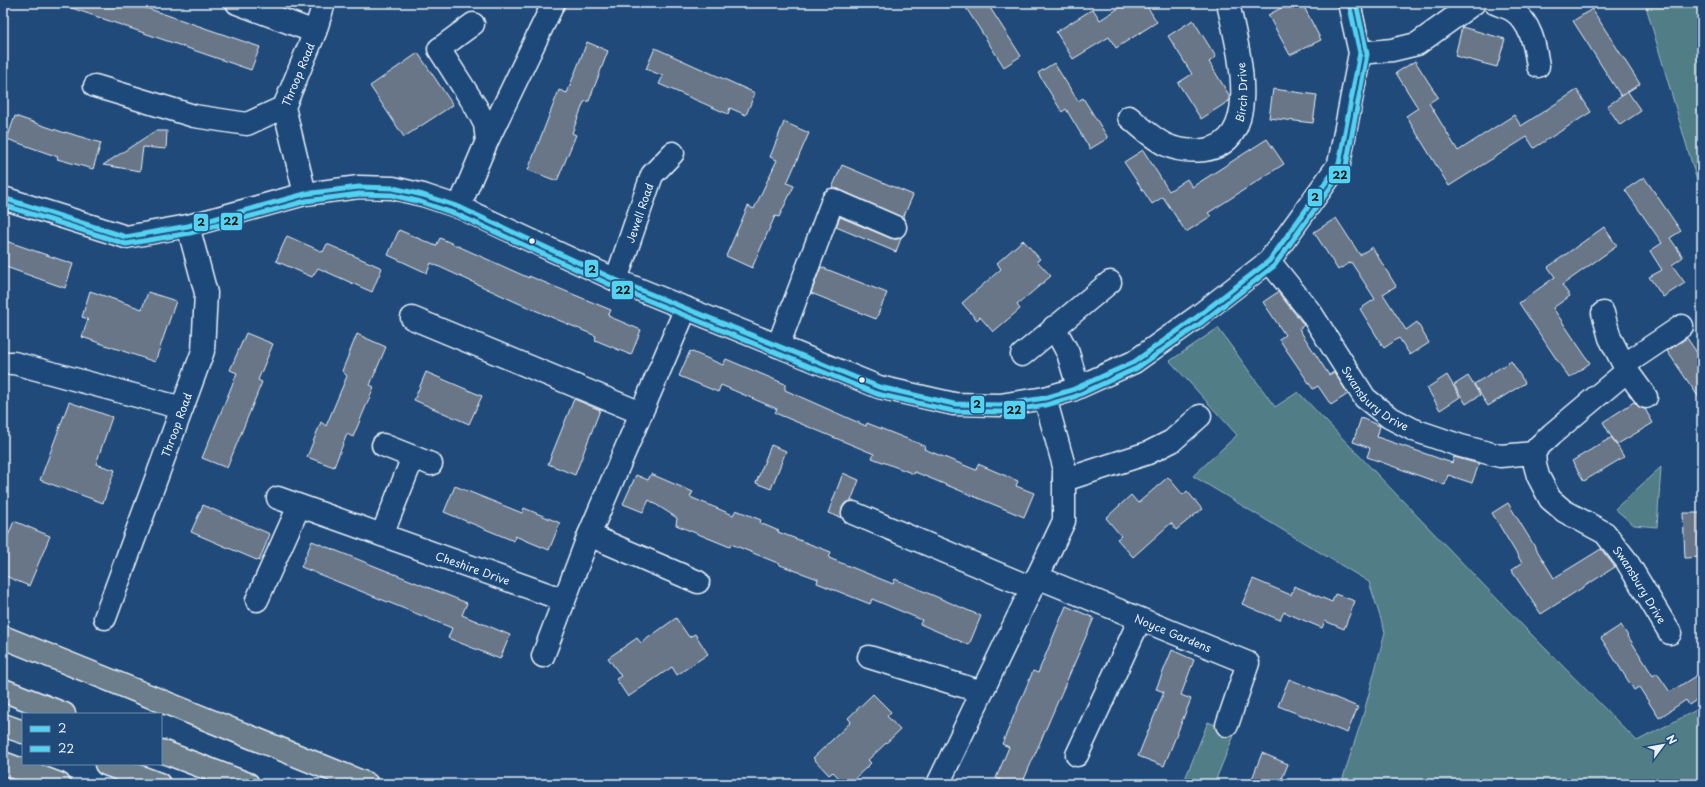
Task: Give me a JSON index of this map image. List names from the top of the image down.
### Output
{
  "streets": {
    "street": [
      "Throop Road",
      "Birch Drive",
      "Jewell Road",
      "Swansbury Drive",
      "Cheshire Drive",
      "Noyce Gardens"
    ]
  },
  "lines": ["transit line 2", "transit line 22"],
  "legend": ["2", "22"],
  "north": "top right"
}
